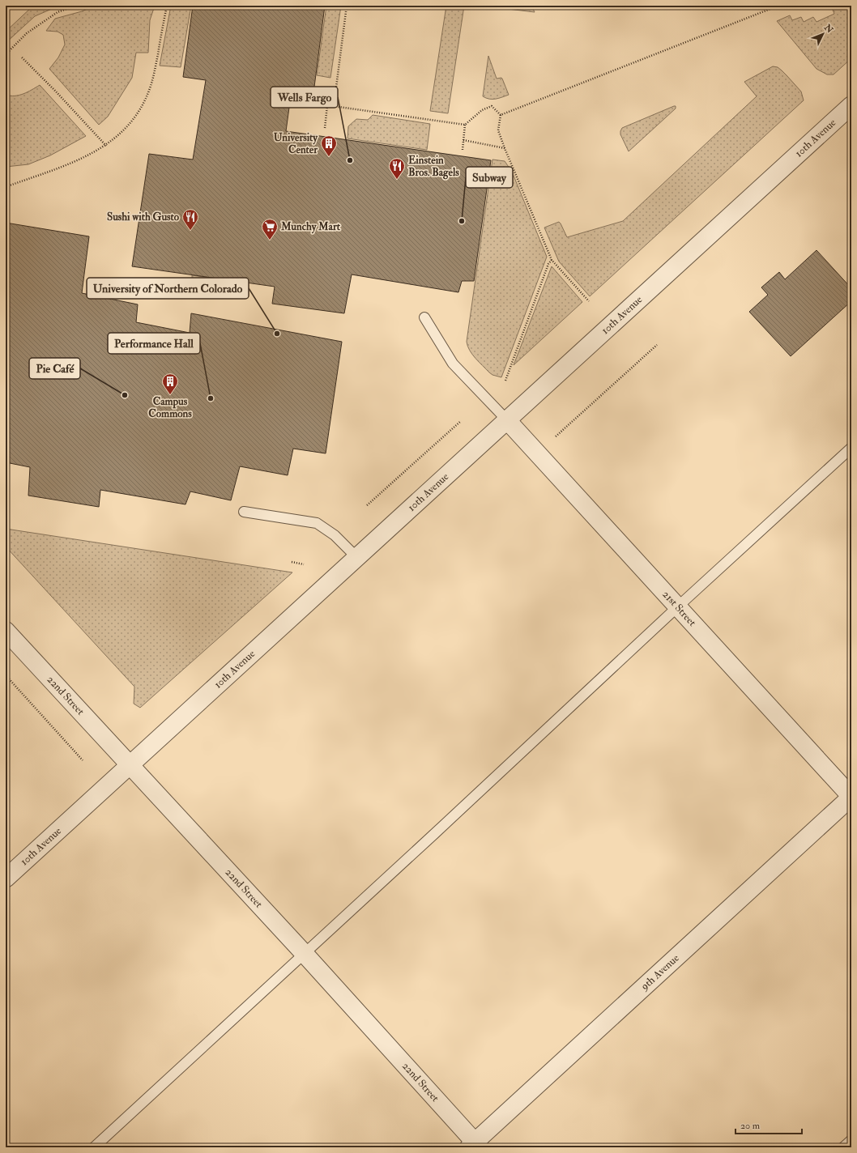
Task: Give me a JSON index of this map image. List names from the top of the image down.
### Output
{
  "streets": {
    "street": [
      "10th Avenue",
      "21st Street",
      "22nd Street",
      "9th Avenue"
    ]
  },
  "crossings": [
    ["10th Avenue", "21st Street"],
    ["10th Avenue", "22nd Street"],
    ["21st Street", "9th Avenue"],
    ["22nd Street", "9th Avenue"]
  ],
  "places": {
    "building": ["University Center", "Campus Commons"],
    "other": [
      "Wells Fargo",
      "Subway",
      "University of Northern Colorado",
      "Pie Café",
      "Performance Hall"
    ],
    "restaurant": ["Einstein Bros. Bagels", "Sushi with Gusto"],
    "supermarket": ["Munchy Mart"]
  },
  "scale_bar": "20 m",
  "north": "top right"
}
